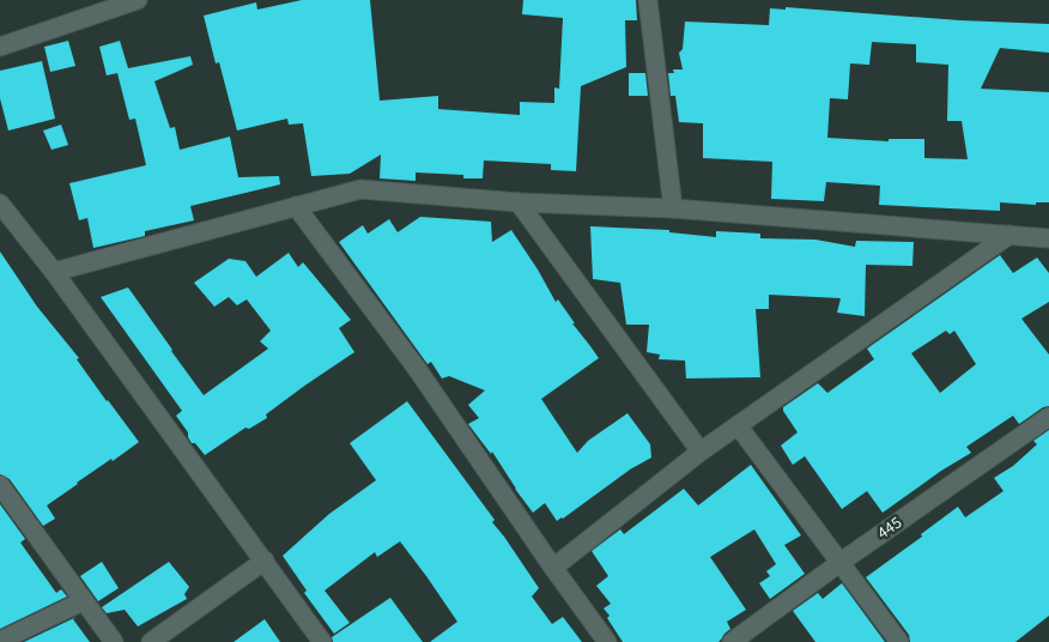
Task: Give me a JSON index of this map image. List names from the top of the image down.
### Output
{
  "streets": {
    "street": ["445"]
  }
}
